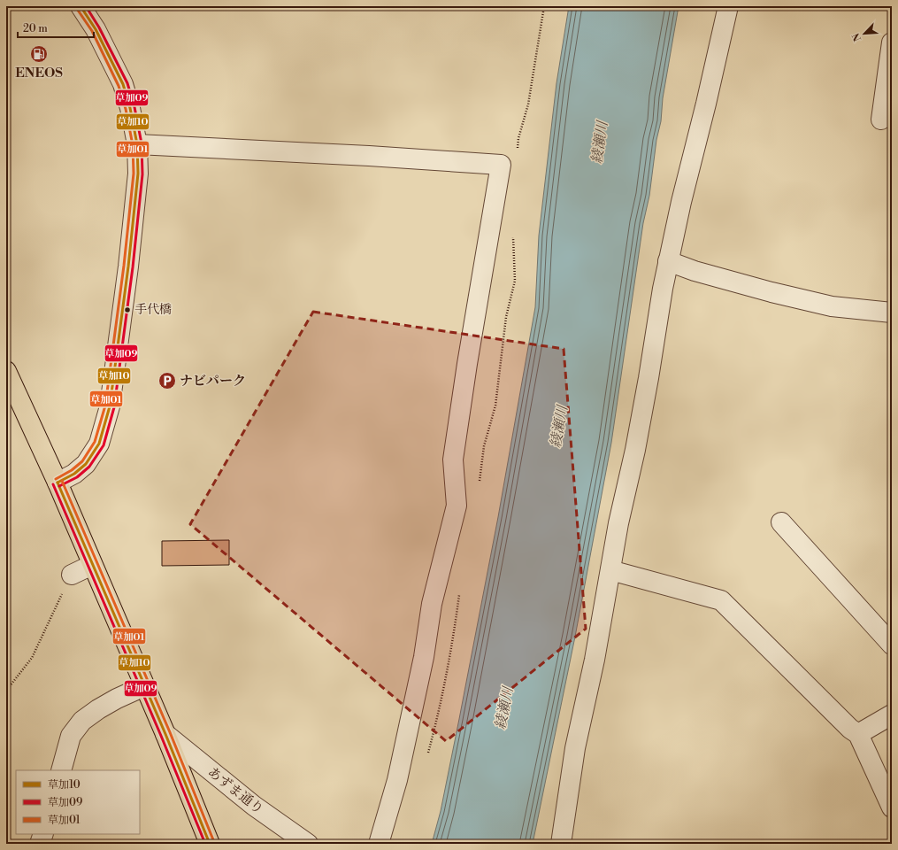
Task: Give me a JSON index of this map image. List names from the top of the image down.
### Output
{
  "streets": {
    "street": ["あずま通り"]
  },
  "water": ["綾瀬川"],
  "places": {
    "fuel station": ["ENEOS"],
    "other": ["手代橋"],
    "parking": ["ナビパーク"]
  },
  "lines": ["transit line 草加10", "transit line 草加09", "transit line 草加01"],
  "legend": ["草加10", "草加09", "草加01"],
  "scale_bar": "20 m",
  "north": "bottom left"
}
